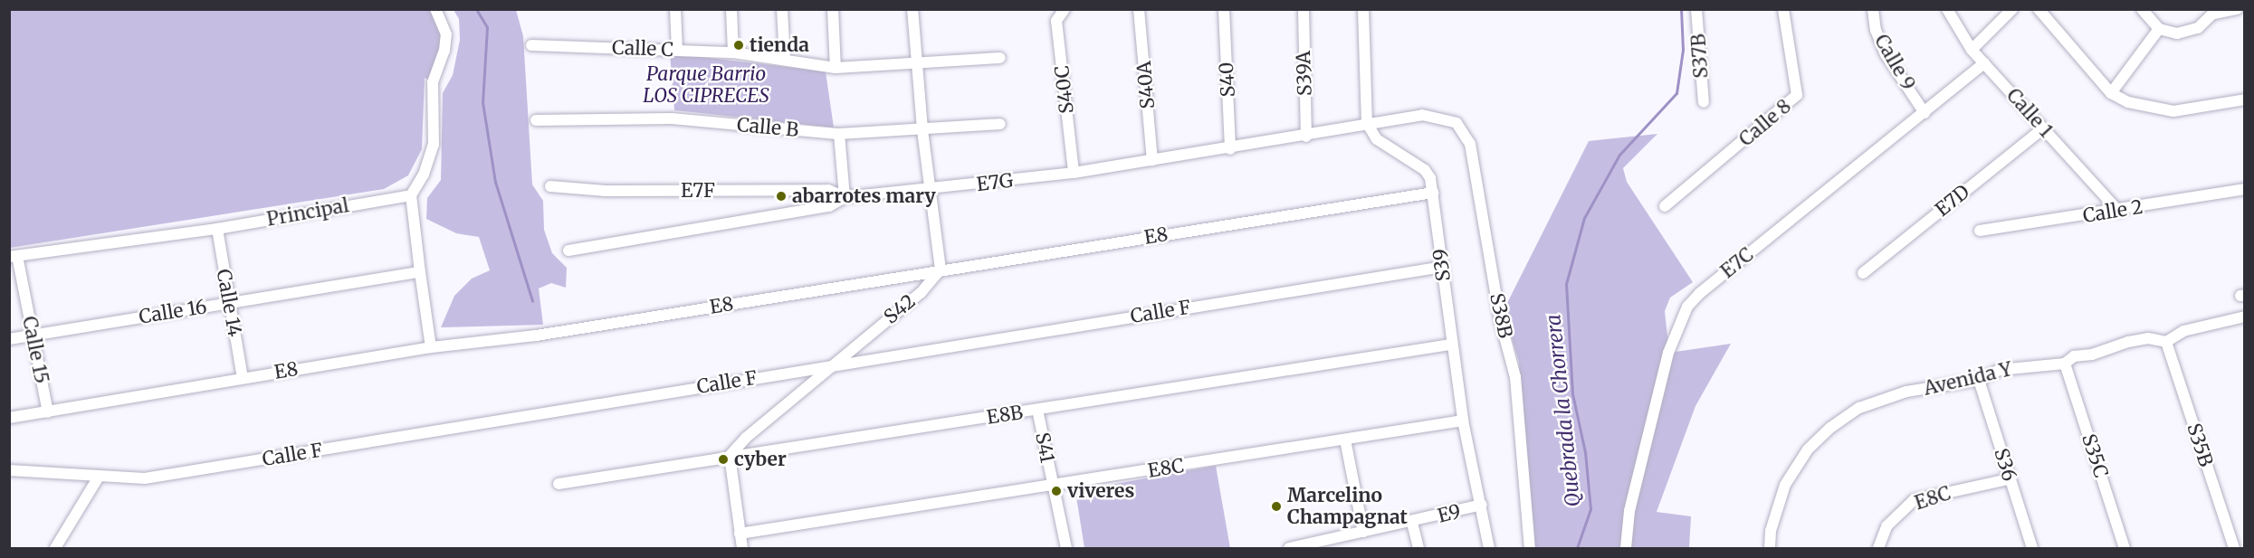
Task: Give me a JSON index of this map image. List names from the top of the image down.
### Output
{
  "streets": {
    "street": [
      "Calle C",
      "S37B",
      "Calle 9",
      "S39A",
      "S40",
      "S40A",
      "S40C",
      "Calle 1",
      "Calle 8",
      "Calle B",
      "E7G",
      "E7F",
      "E7D",
      "Calle 2",
      "Principal",
      "E8",
      "E7C",
      "S39",
      "Calle 14",
      "S42",
      "Calle 16",
      "Calle F",
      "S38B",
      "Calle 15",
      "Avenida Y",
      "E8B",
      "S35B",
      "S41",
      "S35C",
      "S36",
      "E8C",
      "E9"
    ]
  },
  "crossings": [
    ["Calle 9", "E7C"],
    ["S39A", "E7G"],
    ["S40", "E7G"],
    ["S40A", "E7G"],
    ["S40C", "E7G"],
    ["Calle 1", "E7D"],
    ["Calle 1", "Calle 2"],
    ["Calle 1", "E7C"],
    ["E7G", "E7F"],
    ["E7G", "S39"],
    ["E7G", "S38B"],
    ["Principal", "Calle 14"],
    ["Principal", "Calle 15"],
    ["E8", "S39"],
    ["E8", "Calle 14"],
    ["E8", "S42"],
    ["E8", "Calle 15"],
    ["S39", "Calle F"],
    ["S39", "E8B"],
    ["S39", "E8C"],
    ["S39", "E9"],
    ["Calle 14", "Calle 16"],
    ["S42", "Calle F"],
    ["S42", "E8B"],
    ["Calle 16", "Calle 15"],
    ["Avenida Y", "S35B"],
    ["Avenida Y", "S35C"],
    ["Avenida Y", "S36"],
    ["E8B", "S41"],
    ["S41", "E8C"],
    ["S36", "E8C"]
  ],
  "water": ["Quebrada la Chorrera"],
  "parks": ["Parque Barrio LOS CIPRECES"],
  "places": [
    "tienda",
    "abarrotes mary",
    "cyber",
    "viveres",
    "Marcelino Champagnat"
  ]
}
